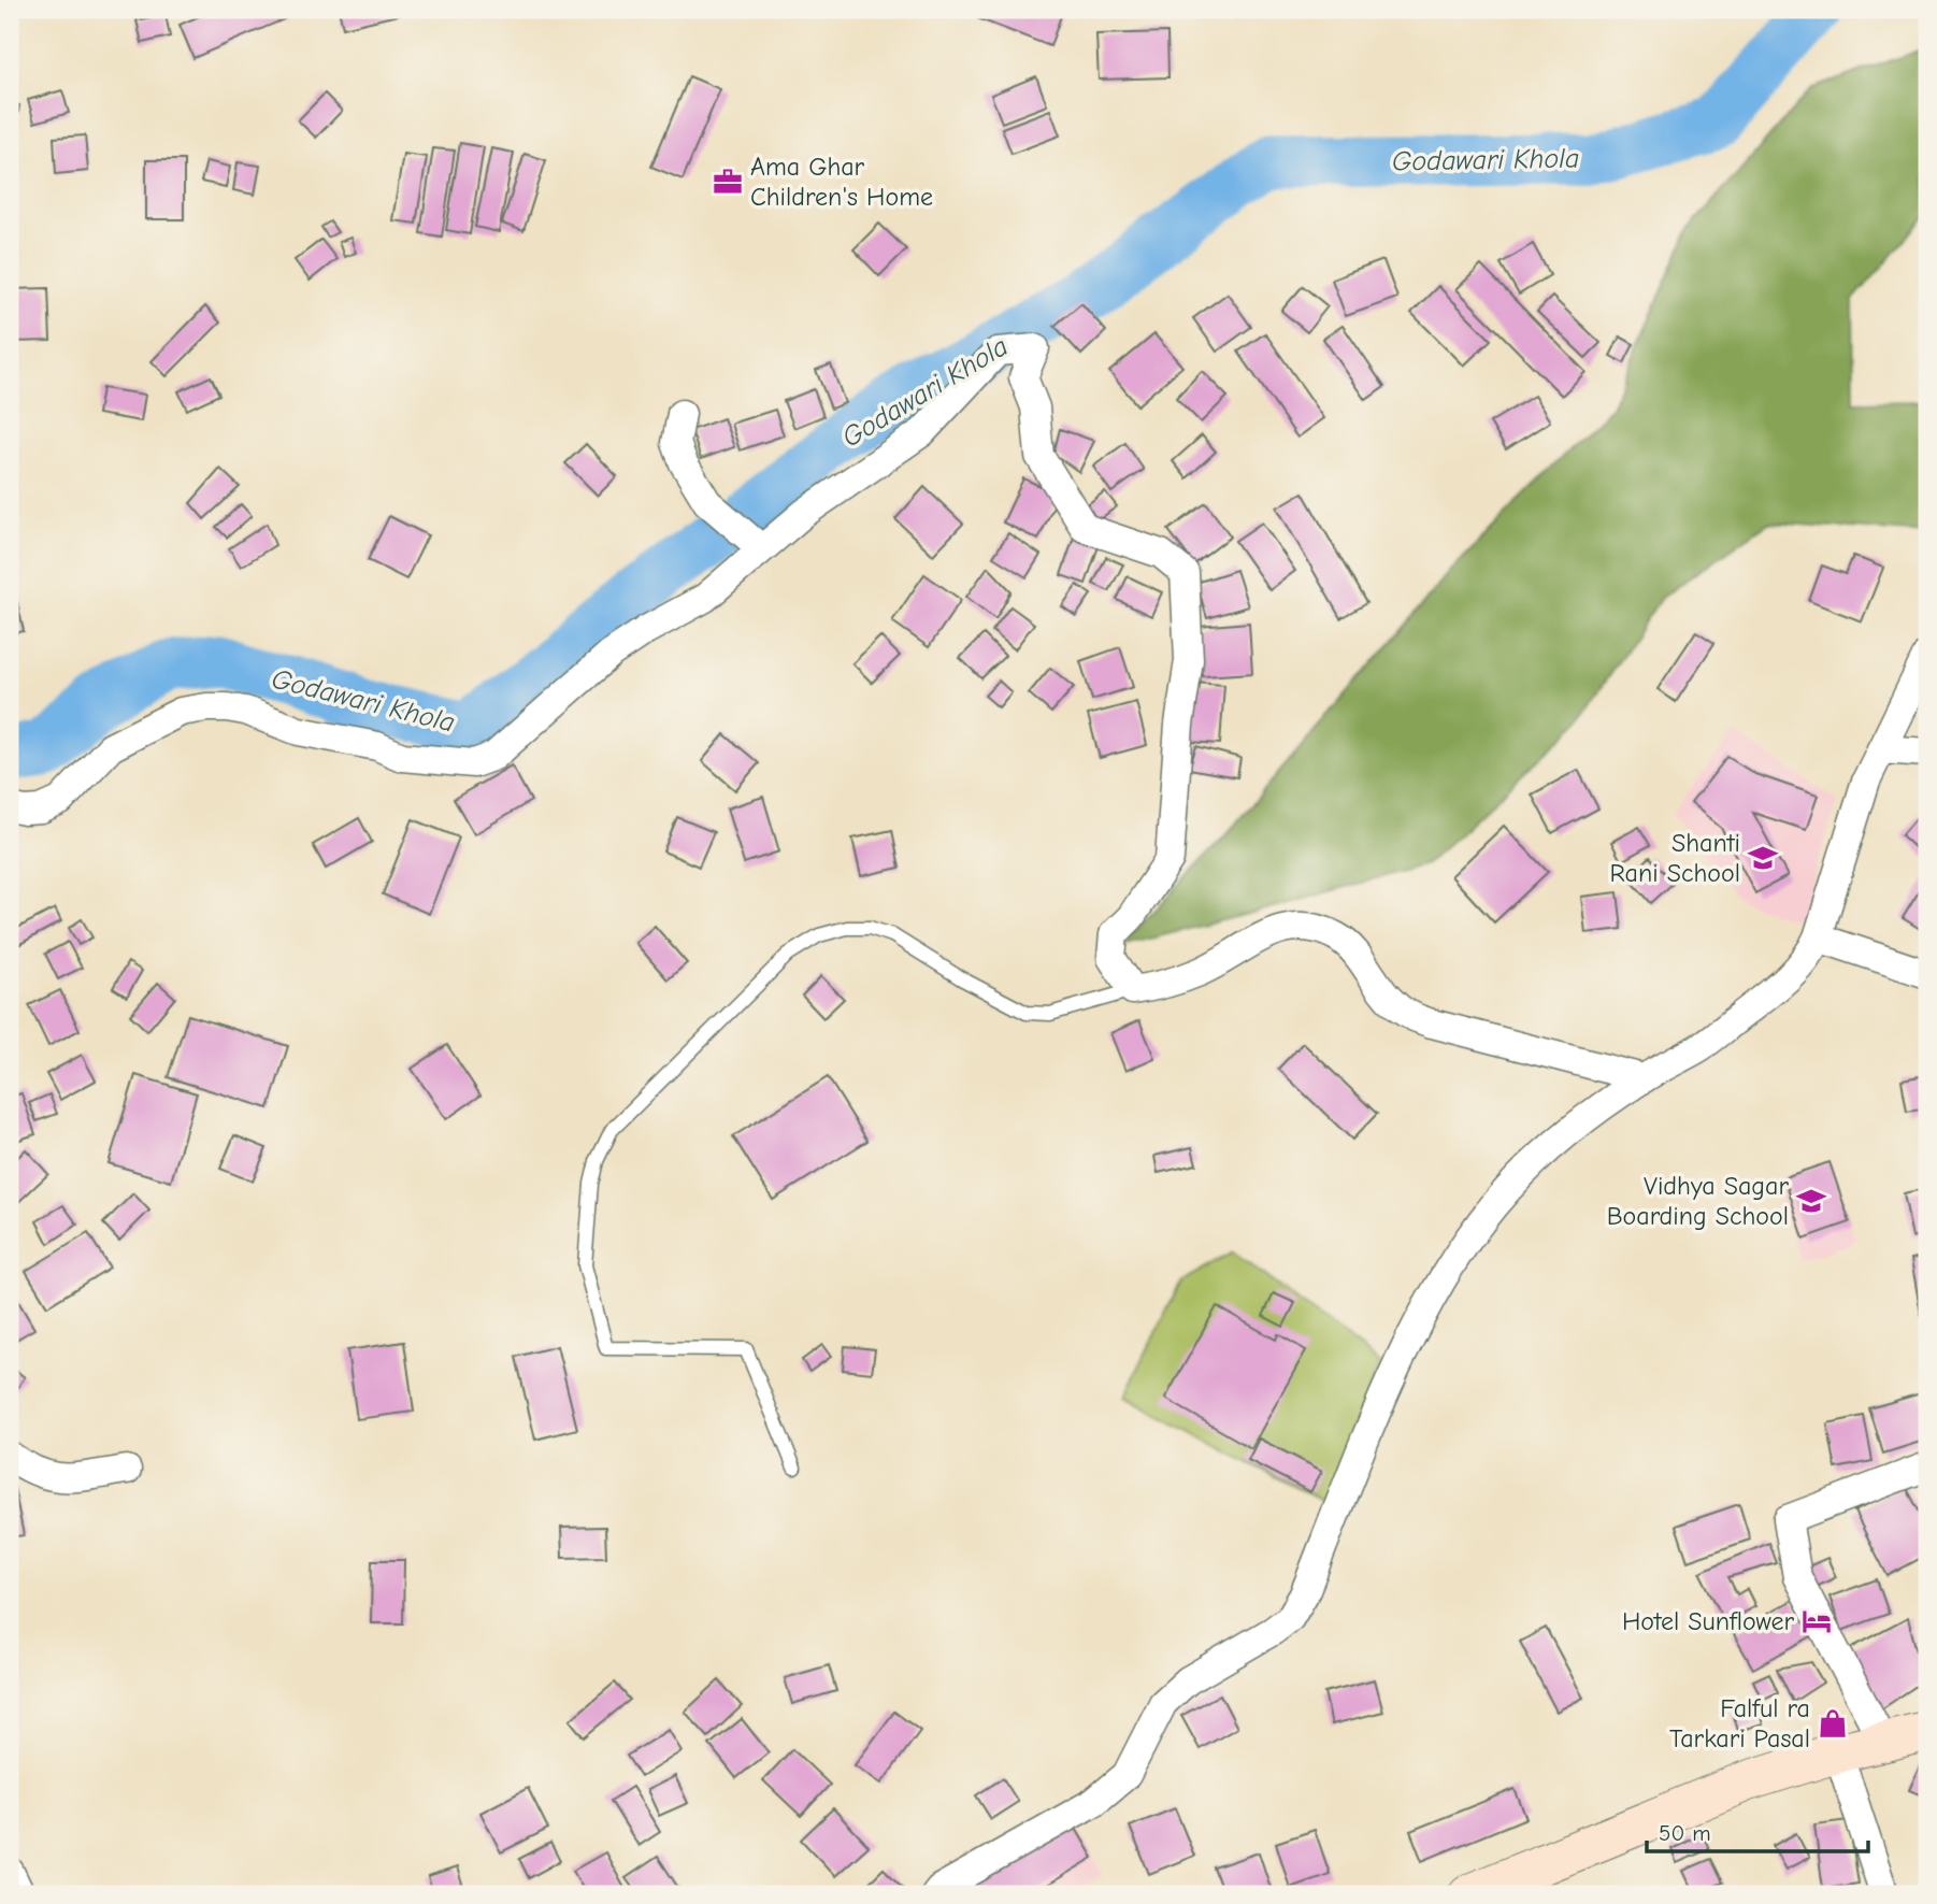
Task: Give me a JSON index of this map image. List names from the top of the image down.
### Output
{
  "water": ["Godawari Khola"],
  "places": {
    "office": ["Ama Ghar Children's Home"],
    "school or university": ["Shanti Rani School", "Vidhya Sagar Boarding School"],
    "hotel": ["Hotel Sunflower"],
    "shop": ["Falful ra Tarkari Pasal"]
  },
  "scale_bar": "50 m"
}
